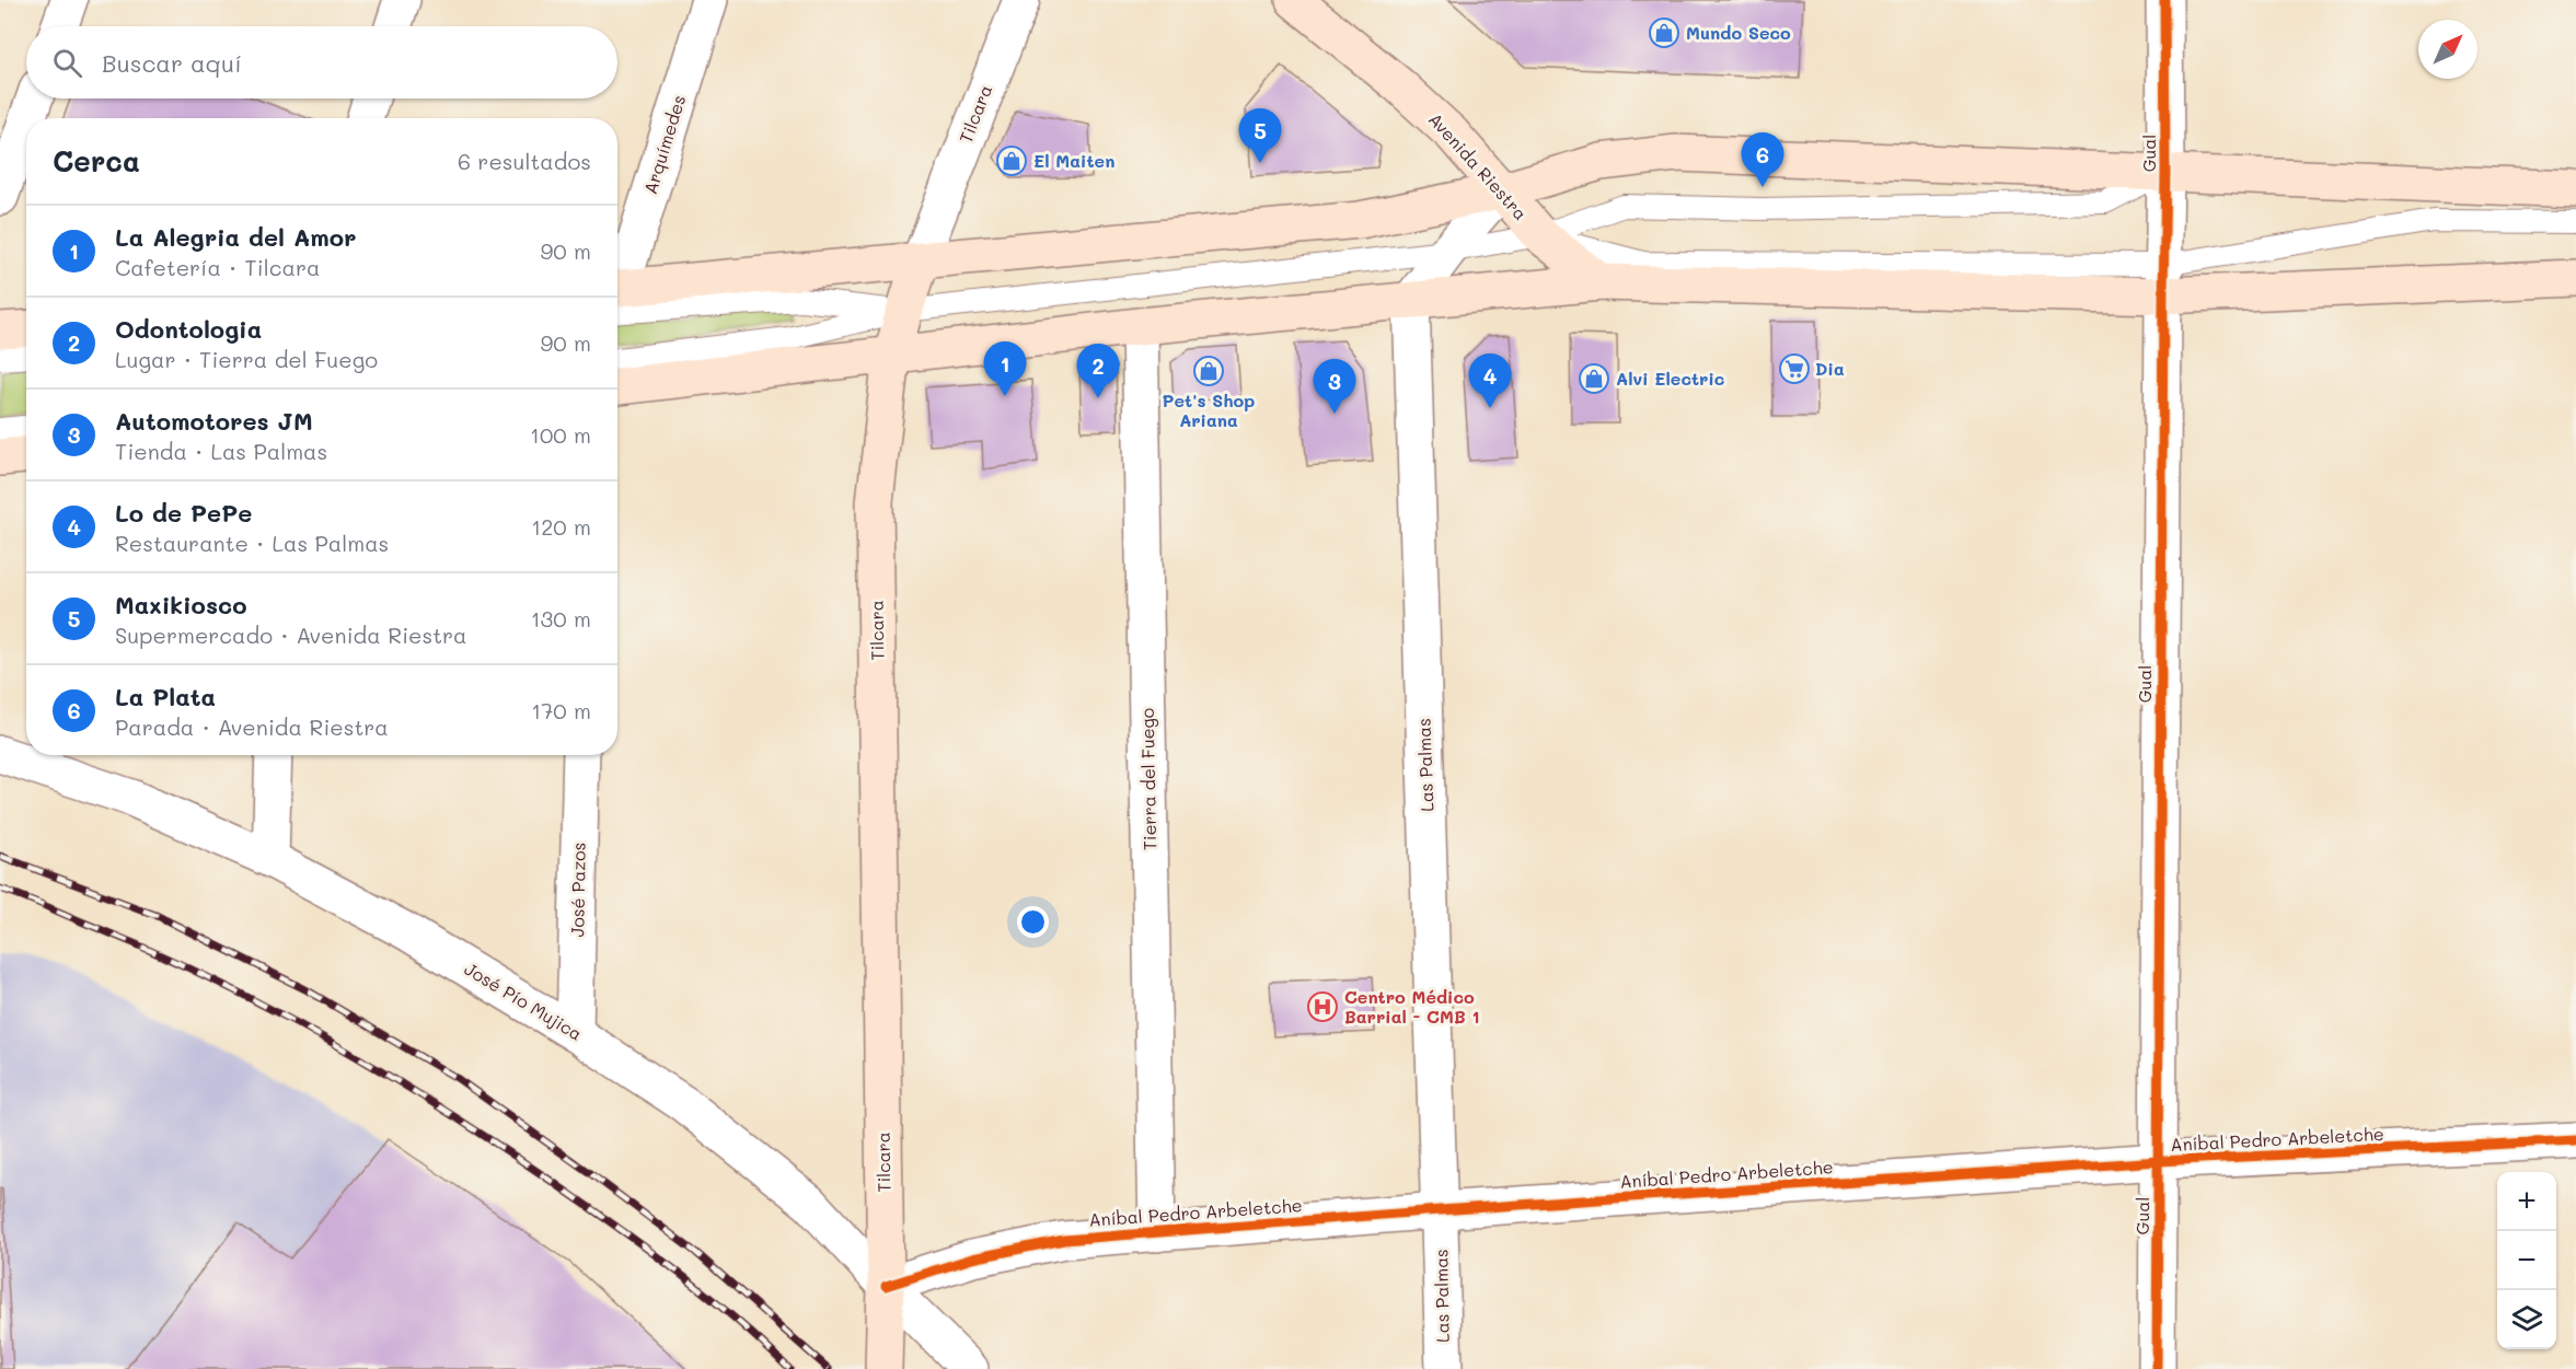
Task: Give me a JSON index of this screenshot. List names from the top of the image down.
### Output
{
  "streets": {
    "main road": ["Tilcara", "Avenida Riestra"],
    "street": [
      "Arquímedes",
      "Gual",
      "Las Palmas",
      "Tierra del Fuego",
      "José Pazos",
      "José Pío Mujica",
      "Aníbal Pedro Arbeletche"
    ]
  },
  "crossings": [
    ["Tilcara", "José Pío Mujica"],
    ["Tilcara", "Aníbal Pedro Arbeletche"],
    ["Gual", "Aníbal Pedro Arbeletche"],
    ["Las Palmas", "Aníbal Pedro Arbeletche"],
    ["Tierra del Fuego", "Aníbal Pedro Arbeletche"],
    ["José Pazos", "José Pío Mujica"],
    ["José Pío Mujica", "Aníbal Pedro Arbeletche"]
  ],
  "places": {
    "shop": [
      "Mundo Seco",
      "El Maiten",
      "Pet's Shop Ariana",
      "Alvi Electric"
    ],
    "supermarket": ["Dia"],
    "hospital": ["Centro Médico Barrial - CMB 1"]
  },
  "north": "top right",
  "page": {
    "search": "Buscar aquí",
    "pins": [
      "5",
      "6",
      "1",
      "2",
      "4",
      "3"
    ],
    "heading": ["Cerca", "6 resultados"],
    "list": [
      {
        "mark": "1",
        "name": "La Alegria del Amor",
        "note": "Cafetería · Tilcara",
        "value": "90 m"
      },
      {
        "mark": "2",
        "name": "Odontologia",
        "note": "Lugar · Tierra del Fuego",
        "value": "90 m"
      },
      {
        "mark": "3",
        "name": "Automotores JM",
        "note": "Tienda · Las Palmas",
        "value": "100 m"
      },
      {
        "mark": "4",
        "name": "Lo de PePe",
        "note": "Restaurante · Las Palmas",
        "value": "120 m"
      },
      {
        "mark": "5",
        "name": "Maxikiosco",
        "note": "Supermercado · Avenida Riestra",
        "value": "130 m"
      },
      {
        "mark": "6",
        "name": "La Plata",
        "note": "Parada · Avenida Riestra",
        "value": "170 m"
      }
    ],
    "map_buttons": ["+", "−"]
  }
}
